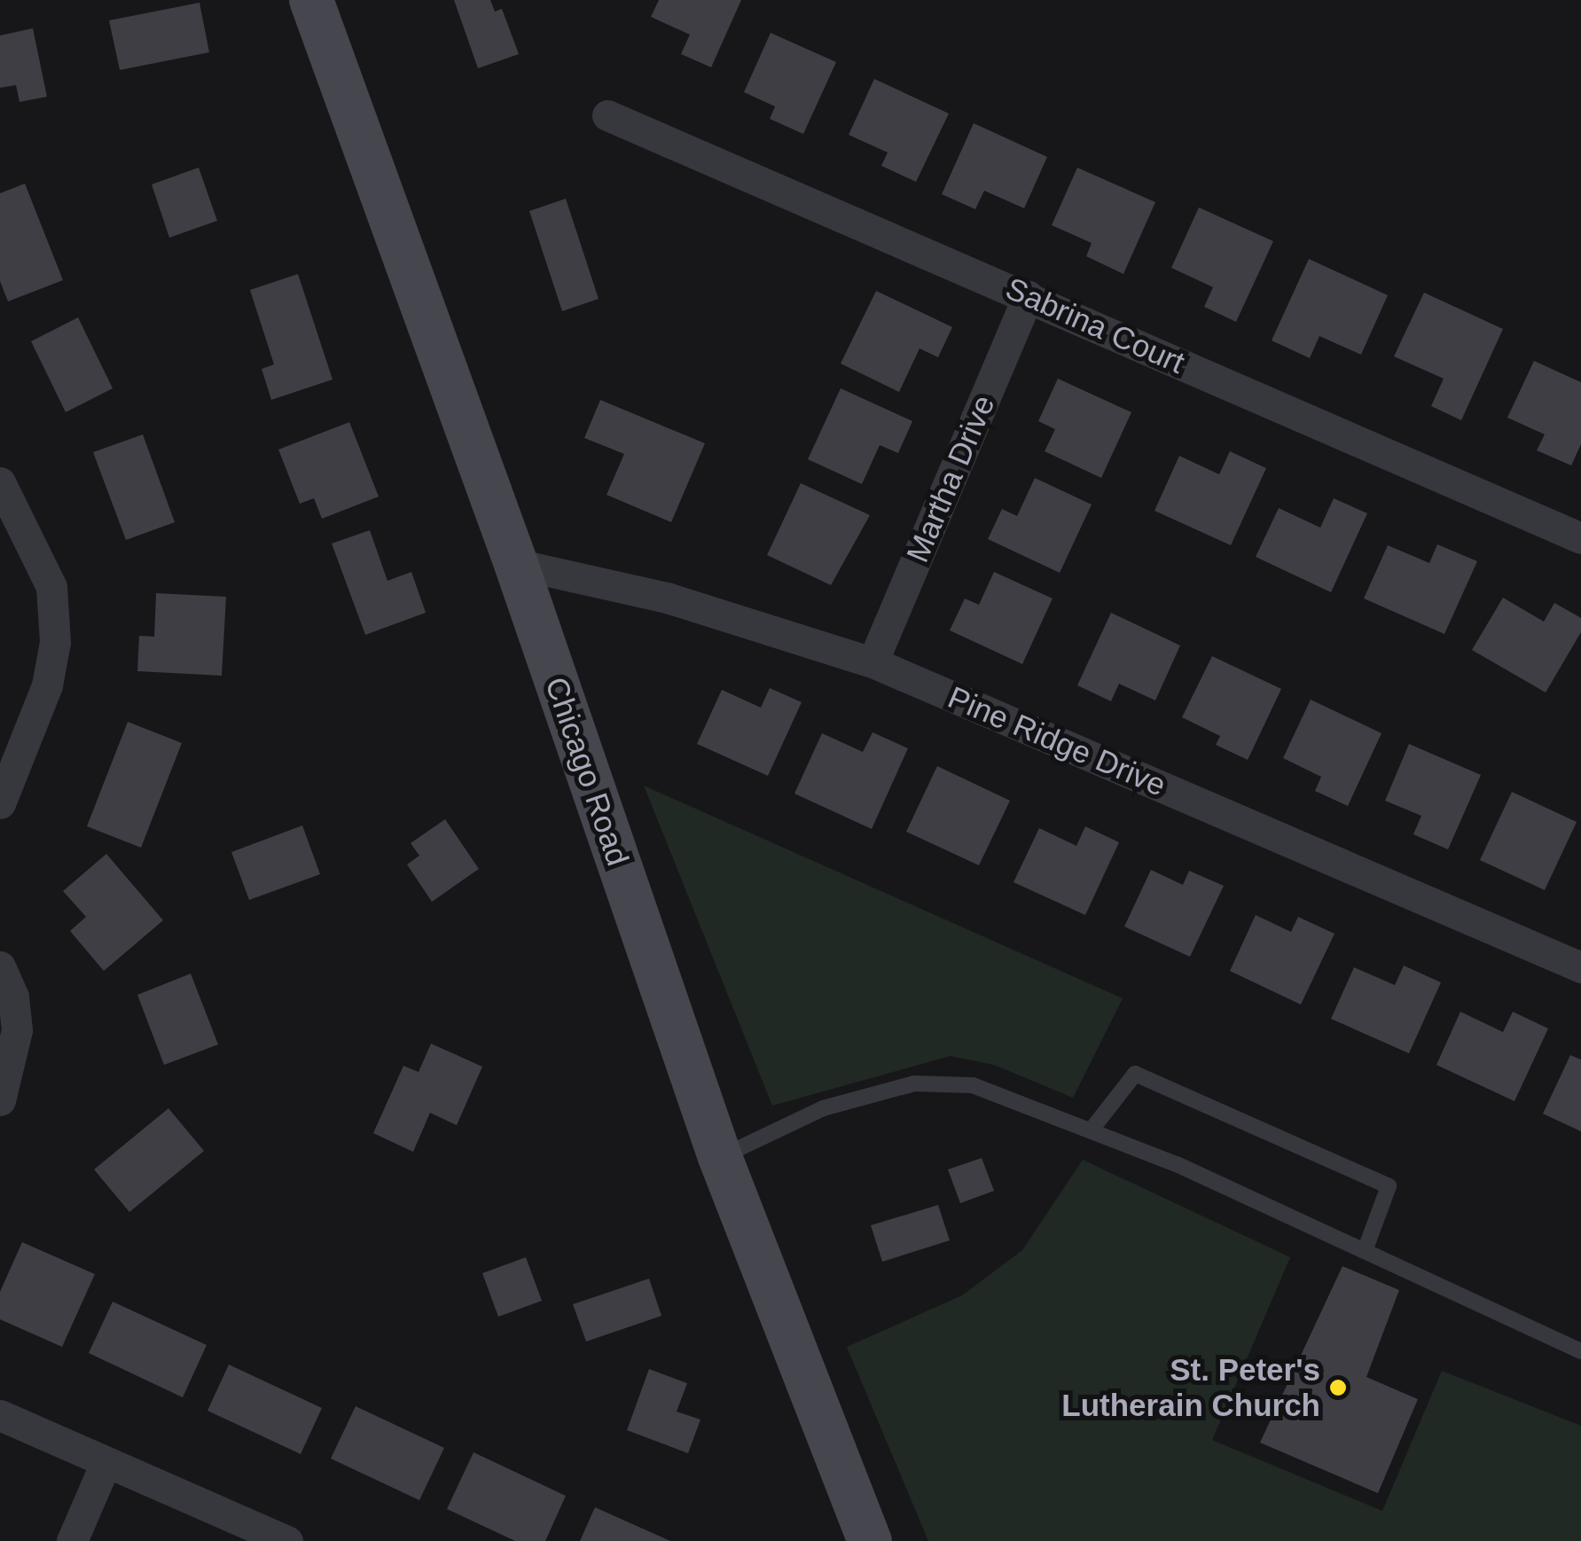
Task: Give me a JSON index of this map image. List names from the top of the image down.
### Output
{
  "streets": {
    "street": [
      "Sabrina Court",
      "Martha Drive",
      "Pine Ridge Drive",
      "Chicago Road"
    ]
  },
  "crossings": [
    ["Sabrina Court", "Martha Drive"],
    ["Martha Drive", "Pine Ridge Drive"],
    ["Pine Ridge Drive", "Chicago Road"]
  ],
  "places": ["St. Peter's Lutherain Church"]
}
